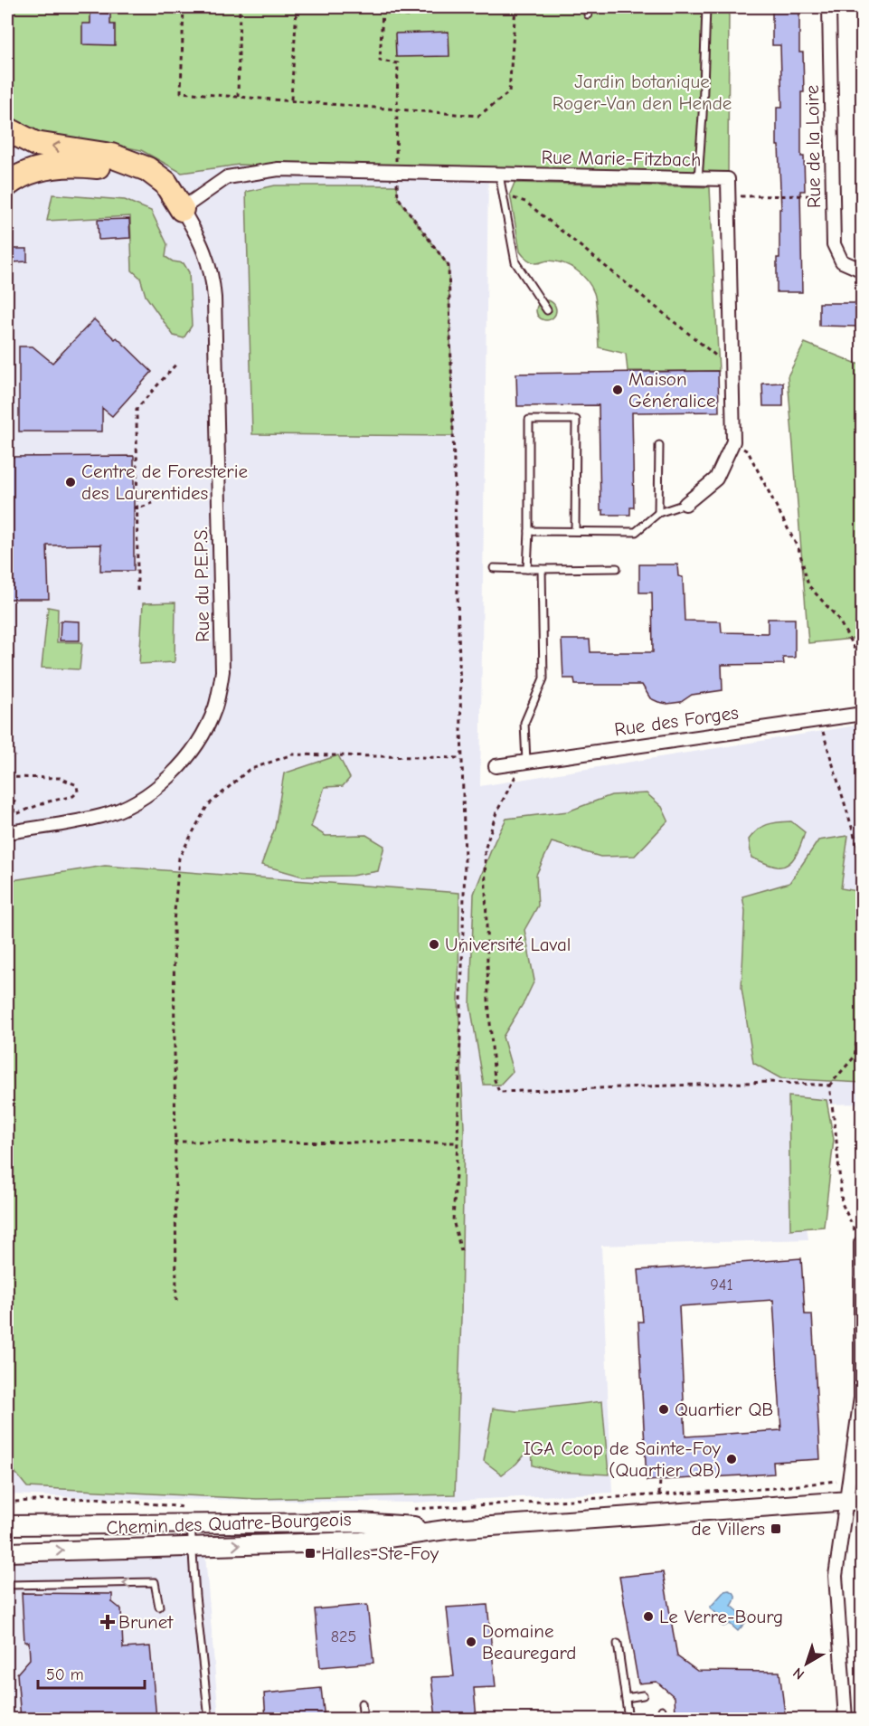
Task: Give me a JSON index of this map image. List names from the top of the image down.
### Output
{
  "streets": {
    "main road": ["Chemin des Quatre-Bourgeois"],
    "street": [
      "Rue de la Loire",
      "Rue Marie-Fitzbach",
      "Rue du P.E.P.S.",
      "Rue des Forges"
    ]
  },
  "crossings": [
    ["Rue Marie-Fitzbach", "Rue du P.E.P.S."]
  ],
  "parks": ["Jardin botanique Roger-Van den Hende"],
  "places": {
    "other": [
      "Maison Généralice",
      "Centre de Foresterie des Laurentides",
      "Université Laval",
      "Quartier QB",
      "IGA Coop de Sainte-Foy (Quartier QB)",
      "Le Verre-Bourg",
      "Domaine Beauregard"
    ],
    "transit": ["de Villers", "Halles-Ste-Foy"],
    "health": ["Brunet"]
  },
  "house_numbers": ["941", "825"],
  "scale_bar": "50 m",
  "north": "bottom left"
}
